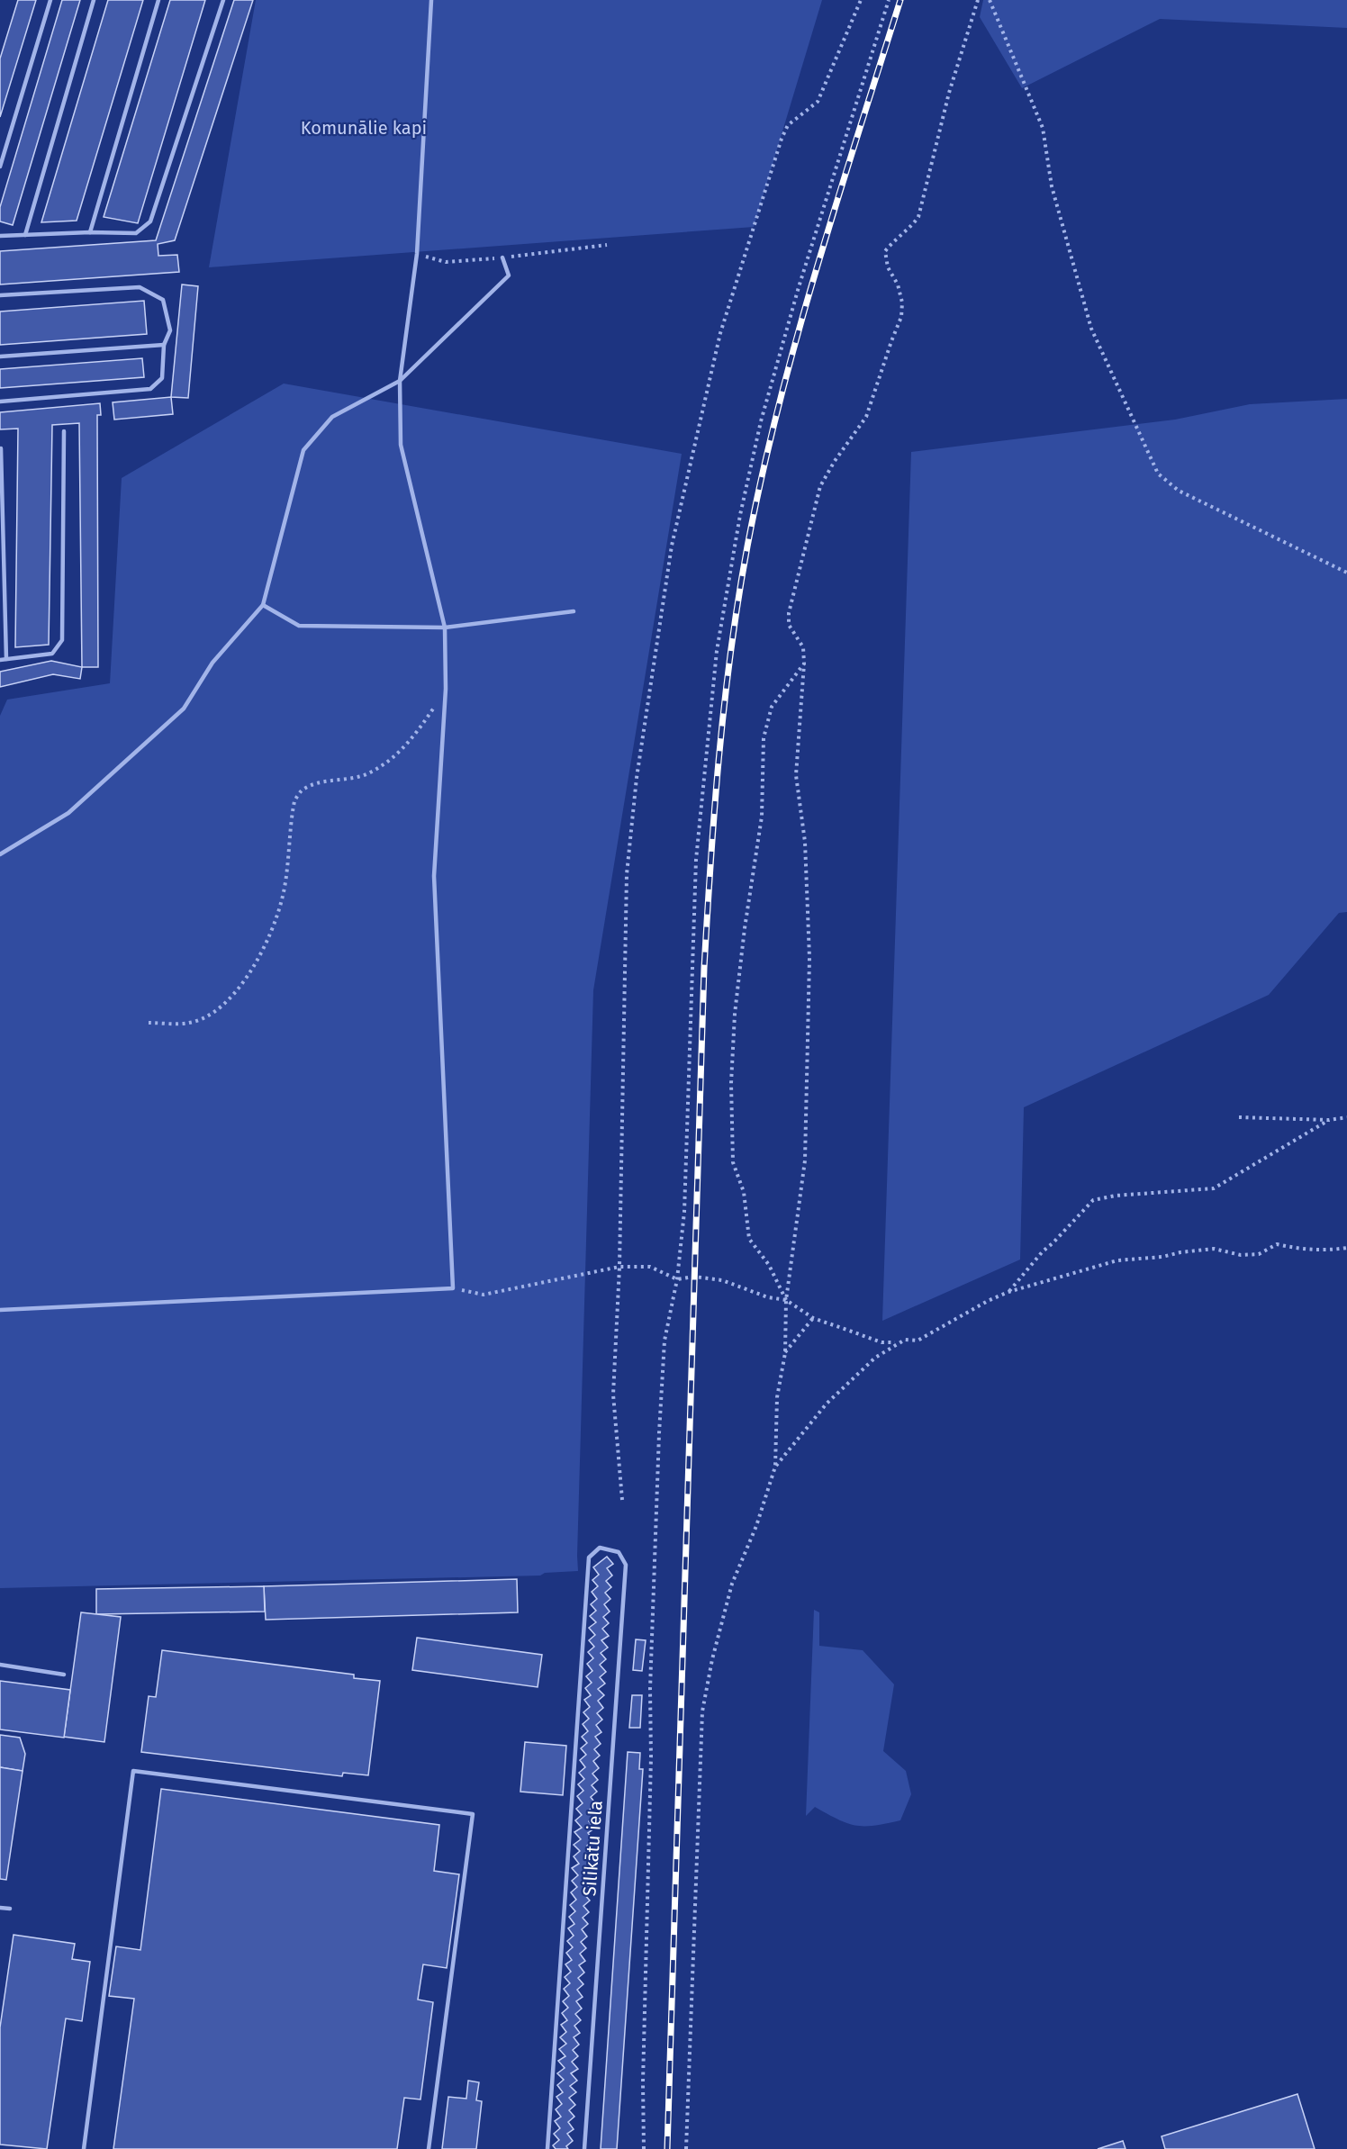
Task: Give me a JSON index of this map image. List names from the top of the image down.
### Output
{
  "streets": {
    "lane": ["Silikātu iela"]
  },
  "parks": ["Komunālie kapi"]
}
